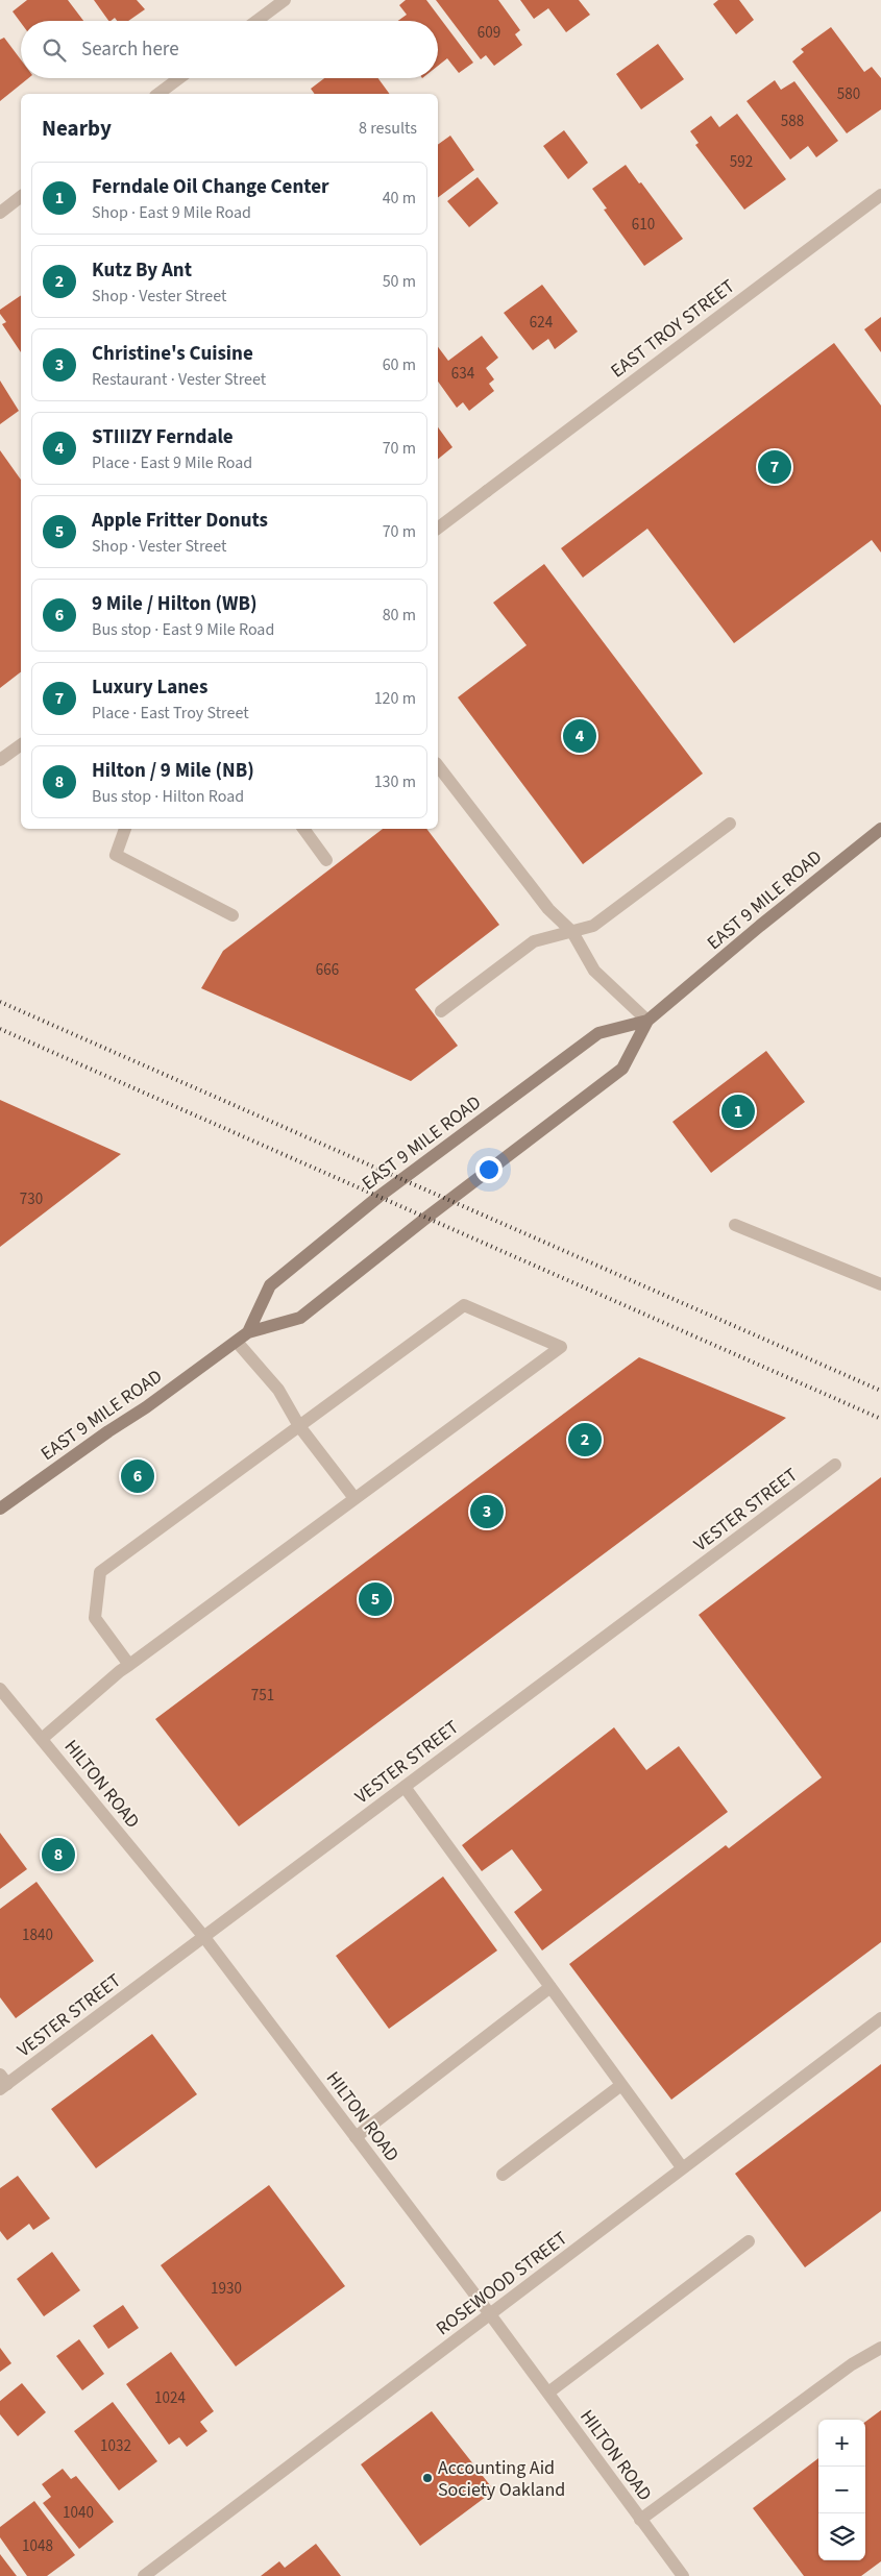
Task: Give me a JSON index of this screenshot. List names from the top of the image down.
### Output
{
  "streets": {
    "main road": ["EAST 9 MILE ROAD"],
    "street": [
      "EAST TROY STREET",
      "VESTER STREET",
      "HILTON ROAD",
      "ROSEWOOD STREET"
    ]
  },
  "crossings": [
    ["VESTER STREET", "HILTON ROAD"],
    ["HILTON ROAD", "ROSEWOOD STREET"]
  ],
  "places": ["Accounting Aid Society Oakland"],
  "house_numbers": [
    "609",
    "580",
    "588",
    "592",
    "610",
    "624",
    "634",
    "666",
    "730",
    "751",
    "1840",
    "1930",
    "1024",
    "1032",
    "1040",
    "1048"
  ],
  "page": {
    "search": "Search here",
    "heading": ["Nearby", "8 results"],
    "list": [
      {
        "mark": "1",
        "name": "Ferndale Oil Change Center",
        "note": "Shop · East 9 Mile Road",
        "value": "40 m"
      },
      {
        "mark": "2",
        "name": "Kutz By Ant",
        "note": "Shop · Vester Street",
        "value": "50 m"
      },
      {
        "mark": "3",
        "name": "Christine's Cuisine",
        "note": "Restaurant · Vester Street",
        "value": "60 m"
      },
      {
        "mark": "4",
        "name": "STIIIZY Ferndale",
        "note": "Place · East 9 Mile Road",
        "value": "70 m"
      },
      {
        "mark": "5",
        "name": "Apple Fritter Donuts",
        "note": "Shop · Vester Street",
        "value": "70 m"
      },
      {
        "mark": "6",
        "name": "9 Mile / Hilton (WB)",
        "note": "Bus stop · East 9 Mile Road",
        "value": "80 m"
      },
      {
        "mark": "7",
        "name": "Luxury Lanes",
        "note": "Place · East Troy Street",
        "value": "120 m"
      },
      {
        "mark": "8",
        "name": "Hilton / 9 Mile (NB)",
        "note": "Bus stop · Hilton Road",
        "value": "130 m"
      }
    ],
    "pins": [
      "7",
      "4",
      "1",
      "2",
      "6",
      "3",
      "5",
      "8"
    ],
    "map_buttons": ["+", "−"]
  }
}
